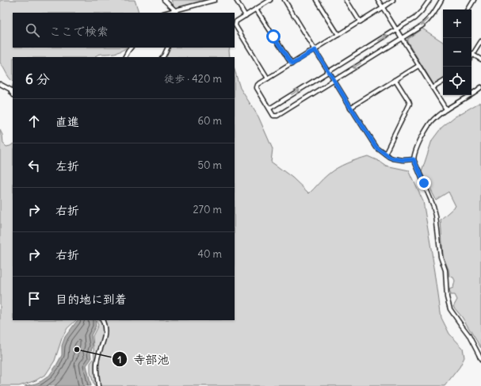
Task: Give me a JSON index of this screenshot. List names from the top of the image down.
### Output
{
  "places": ["寺部池"],
  "page": {
    "map_buttons": ["+", "−"],
    "search": "ここで検索",
    "heading": ["6 分", "徒歩 · 420 m"],
    "list": [
      ["直進", "60 m"],
      ["左折", "50 m"],
      ["右折", "270 m"],
      ["右折", "40 m"],
      "目的地に到着"
    ]
  }
}
